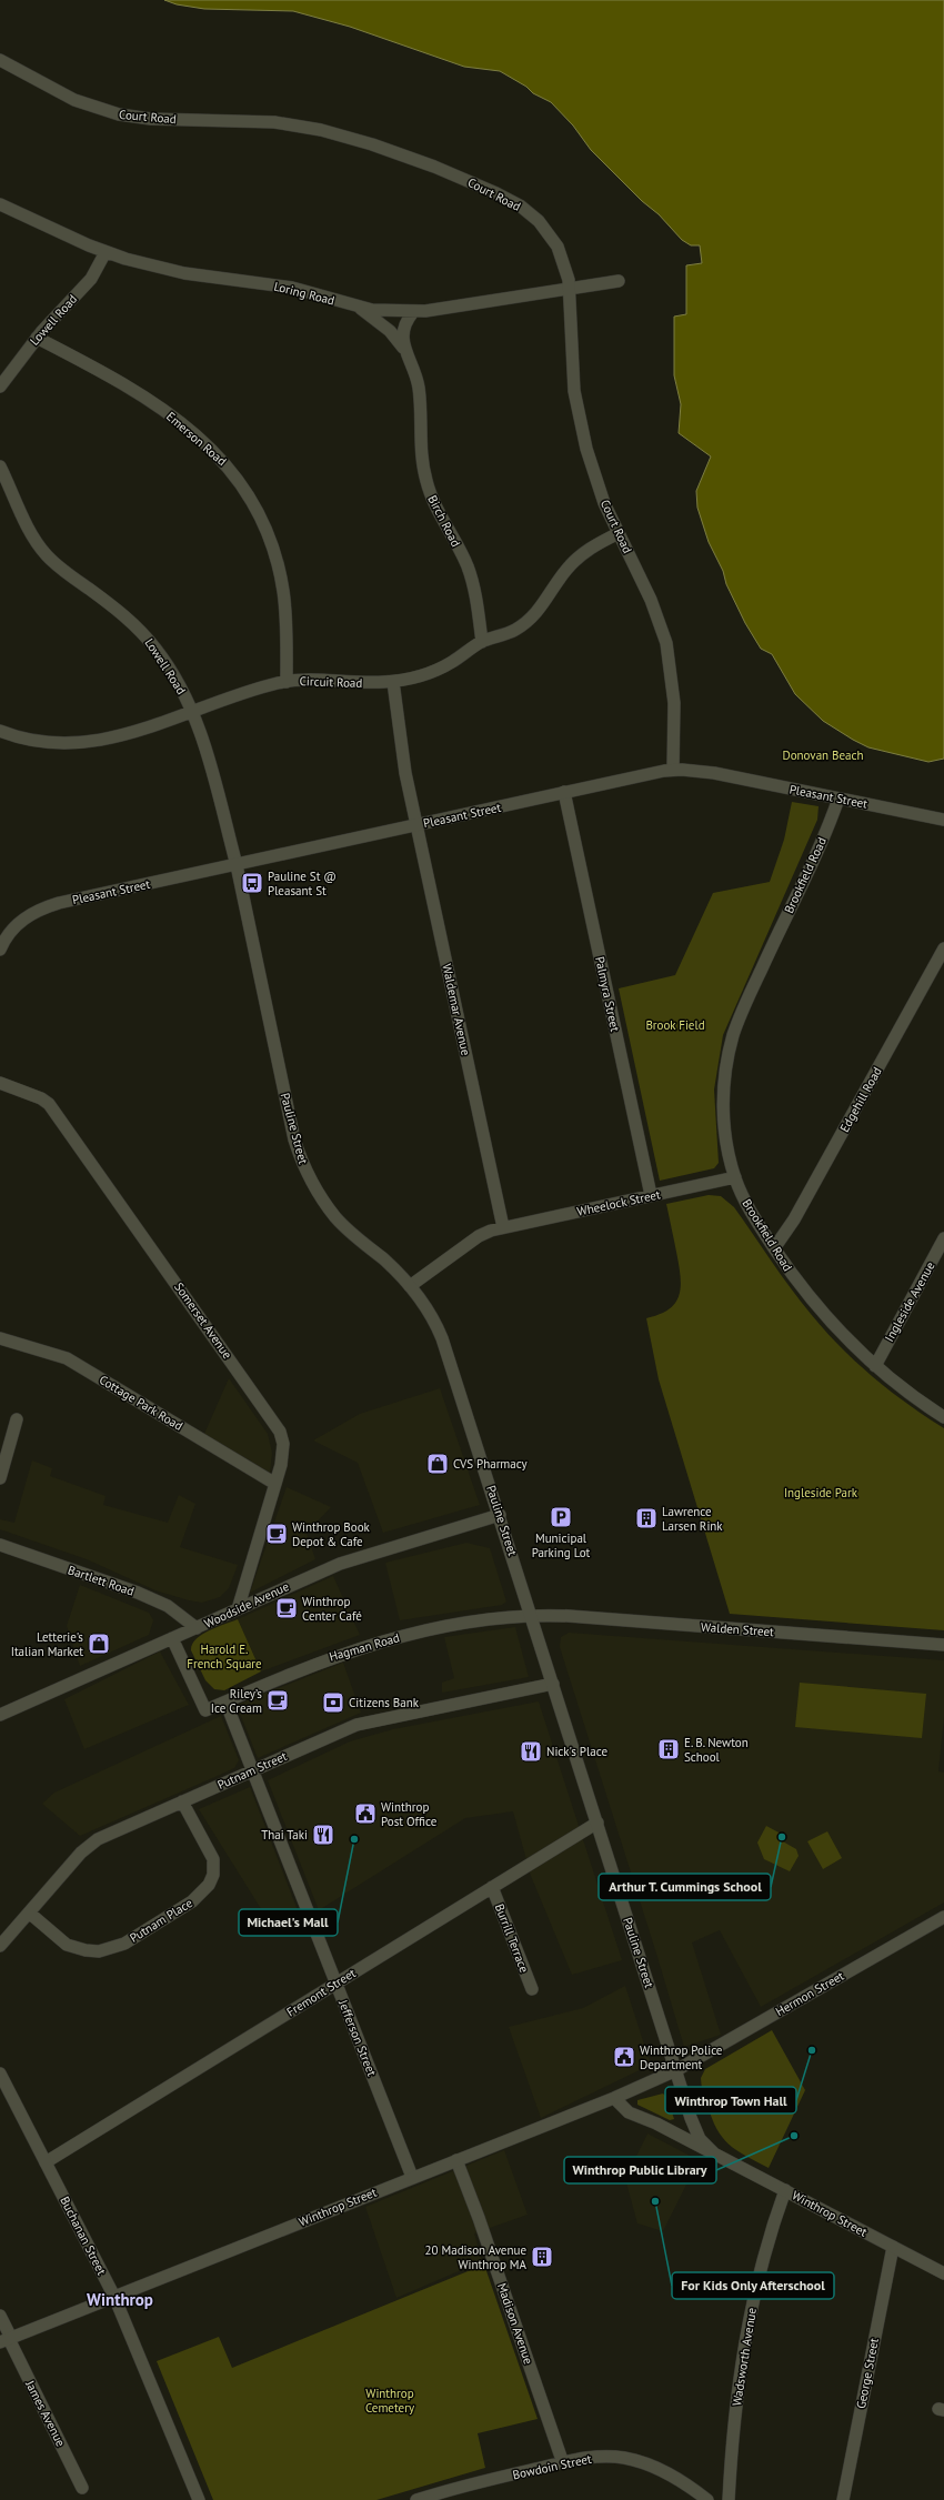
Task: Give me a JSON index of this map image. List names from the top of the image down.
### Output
{
  "streets": {
    "street": [
      "Court Road",
      "Loring Road",
      "Lowell Road",
      "Emerson Road",
      "Birch Road",
      "Circuit Road",
      "Pleasant Street",
      "Brookfield Road",
      "Palmyra Street",
      "Waldemar Avenue",
      "Edgehill Road",
      "Pauline Street",
      "Wheelock Street",
      "Ingleside Avenue",
      "Somerset Avenue",
      "Cottage Park Road",
      "Bartlett Road",
      "Woodside Avenue",
      "Walden Street",
      "Hagman Road",
      "Putnam Street",
      "Putnam Place",
      "Burrill Terrace",
      "Fremont Street",
      "Hermon Street",
      "Jefferson Street",
      "Winthrop Street",
      "Buchanan Street",
      "Madison Avenue",
      "Wadsworth Avenue",
      "George Street",
      "James Avenue",
      "Bowdoin Street"
    ]
  },
  "crossings": [
    ["Court Road", "Loring Road"],
    ["Court Road", "Circuit Road"],
    ["Court Road", "Pleasant Street"],
    ["Loring Road", "Lowell Road"],
    ["Loring Road", "Birch Road"],
    ["Lowell Road", "Emerson Road"],
    ["Lowell Road", "Circuit Road"],
    ["Lowell Road", "Pleasant Street"],
    ["Lowell Road", "Pauline Street"],
    ["Emerson Road", "Circuit Road"],
    ["Birch Road", "Circuit Road"],
    ["Circuit Road", "Waldemar Avenue"],
    ["Pleasant Street", "Brookfield Road"],
    ["Pleasant Street", "Palmyra Street"],
    ["Pleasant Street", "Waldemar Avenue"],
    ["Pleasant Street", "Pauline Street"],
    ["Brookfield Road", "Edgehill Road"],
    ["Brookfield Road", "Wheelock Street"],
    ["Brookfield Road", "Ingleside Avenue"],
    ["Palmyra Street", "Wheelock Street"],
    ["Waldemar Avenue", "Wheelock Street"],
    ["Pauline Street", "Woodside Avenue"],
    ["Pauline Street", "Walden Street"],
    ["Pauline Street", "Hagman Road"],
    ["Pauline Street", "Putnam Street"],
    ["Pauline Street", "Fremont Street"],
    ["Pauline Street", "Hermon Street"],
    ["Pauline Street", "Winthrop Street"],
    ["Somerset Avenue", "Cottage Park Road"],
    ["Somerset Avenue", "Woodside Avenue"],
    ["Bartlett Road", "Woodside Avenue"],
    ["Woodside Avenue", "Hagman Road"],
    ["Walden Street", "Hagman Road"],
    ["Hagman Road", "Jefferson Street"],
    ["Putnam Street", "Putnam Place"],
    ["Putnam Street", "Jefferson Street"],
    ["Burrill Terrace", "Fremont Street"],
    ["Fremont Street", "Jefferson Street"],
    ["Fremont Street", "Buchanan Street"],
    ["Hermon Street", "Winthrop Street"],
    ["Jefferson Street", "Winthrop Street"],
    ["Winthrop Street", "Buchanan Street"],
    ["Winthrop Street", "Madison Avenue"],
    ["Winthrop Street", "Wadsworth Avenue"],
    ["Winthrop Street", "George Street"],
    ["Winthrop Street", "James Avenue"],
    ["Madison Avenue", "Bowdoin Street"]
  ],
  "districts": ["Winthrop"],
  "parks": [
    "Donovan Beach",
    "Brook Field",
    "Ingleside Park",
    "Harold E. French Square",
    "Winthrop Cemetery"
  ],
  "places": {
    "bus stop": ["Pauline St @ Pleasant St"],
    "shop": ["CVS Pharmacy", "Letterie's Italian Market"],
    "parking": ["Municipal Parking Lot"],
    "building": ["Lawrence Larsen Rink", "E. B. Newton School", "20 Madison Avenue Winthrop MA"],
    "cafe": ["Winthrop Book Depot & Cafe", "Winthrop Center Café", "Riley’s Ice Cream"],
    "bank": ["Citizens Bank"],
    "restaurant": ["Nick's Place", "Thai Taki"],
    "public building": ["Winthrop Post Office", "Winthrop Police Department"],
    "other": [
      "Arthur T. Cummings School",
      "Michael's Mall",
      "Winthrop Town Hall",
      "Winthrop Public Library",
      "For Kids Only Afterschool"
    ]
  }
}
